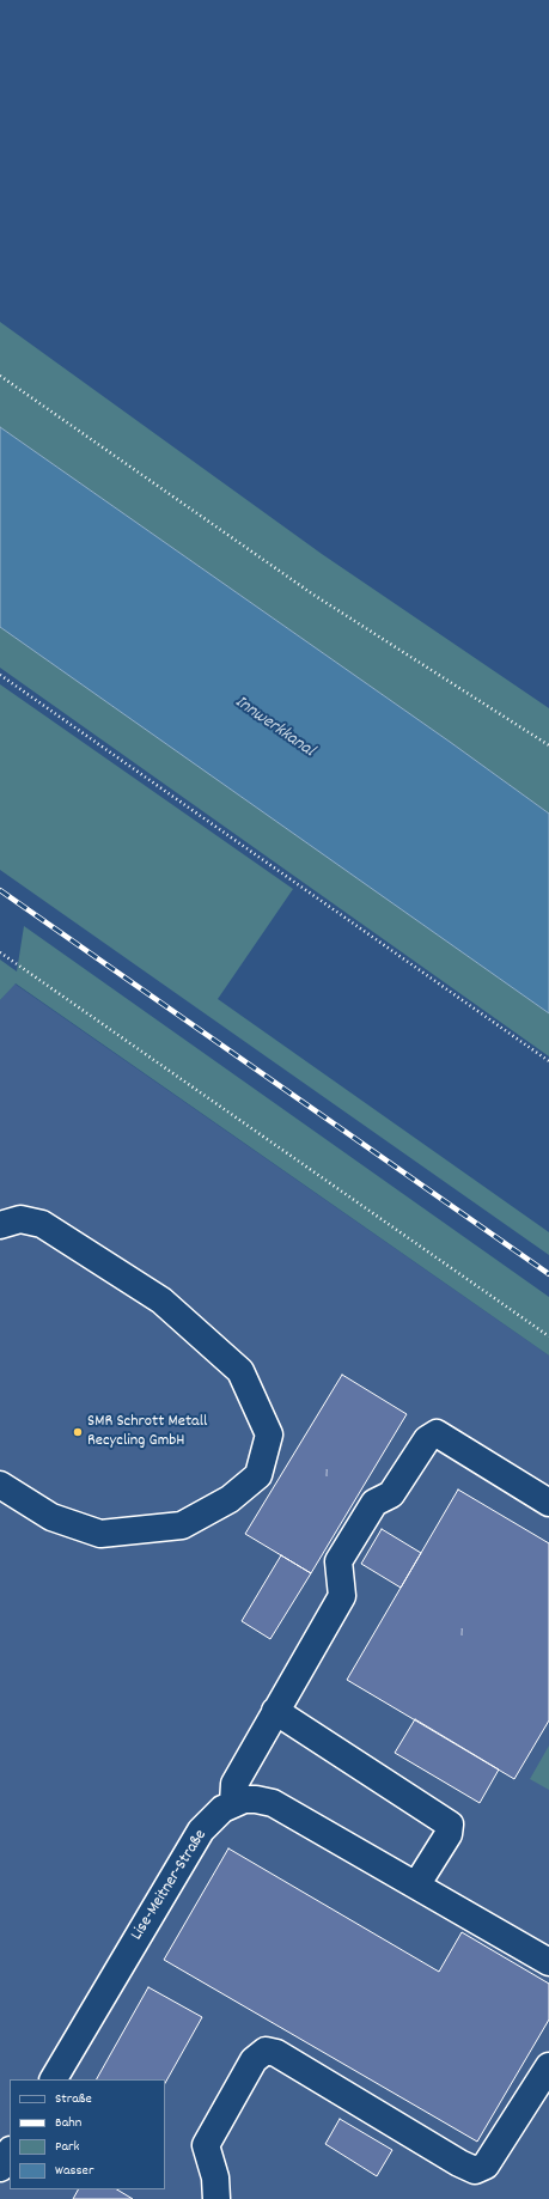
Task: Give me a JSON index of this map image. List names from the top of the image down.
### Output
{
  "streets": {
    "street": ["Lise-Meitner-Straße"]
  },
  "water": ["Innwerkkanal"],
  "places": ["SMR Schrott Metall Recycling GmbH"],
  "house_numbers": ["1", "1"],
  "legend": [
    "Straße",
    "Bahn",
    "Park",
    "Wasser"
  ]
}
